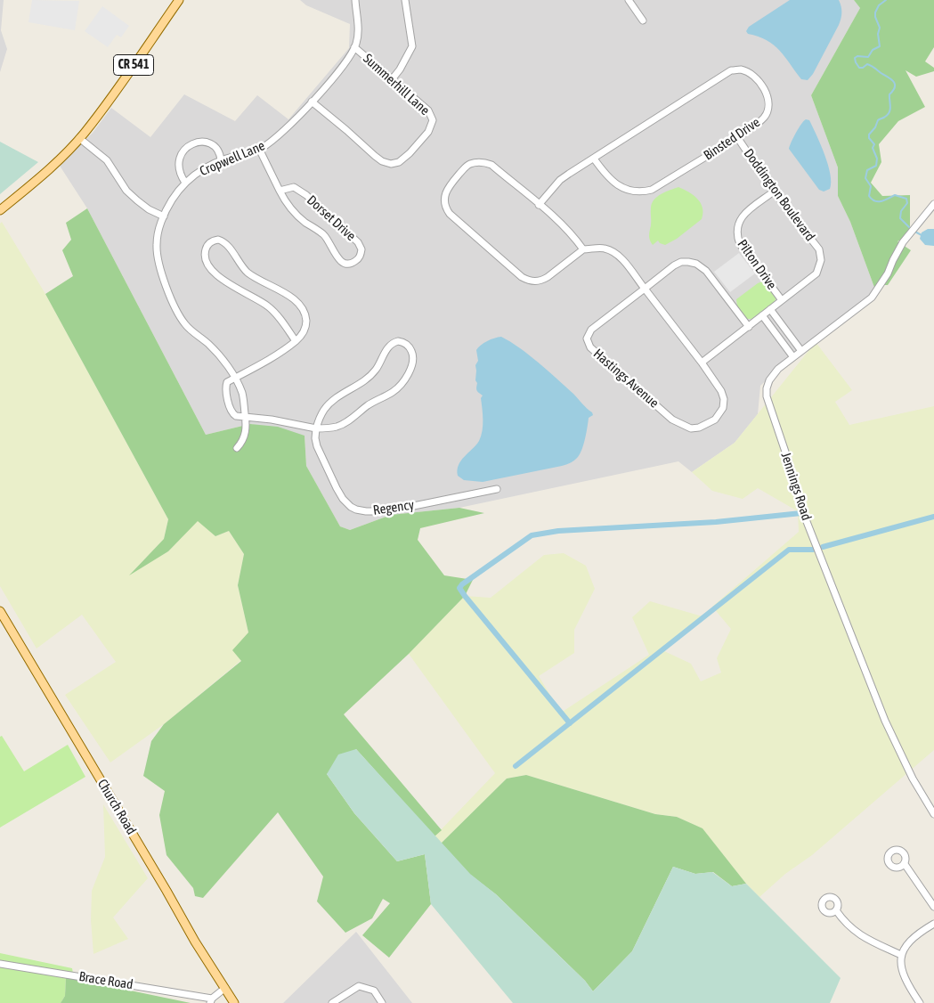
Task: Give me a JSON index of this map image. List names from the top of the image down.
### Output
{
  "streets": {
    "main road": ["CR 541", "Church Road"],
    "street": [
      "Summerhill Lane",
      "Binsted Drive",
      "Cropwell Lane",
      "Doddington Boulevard",
      "Dorset Drive",
      "Pilton Drive",
      "Hastings Avenue",
      "Jennings Road",
      "Regency",
      "Brace Road"
    ]
  },
  "crossings": [
    ["Summerhill Lane", "Cropwell Lane"],
    ["Binsted Drive", "Doddington Boulevard"],
    ["Cropwell Lane", "Dorset Drive"],
    ["Doddington Boulevard", "Pilton Drive"],
    ["Doddington Boulevard", "Hastings Avenue"]
  ]
}
